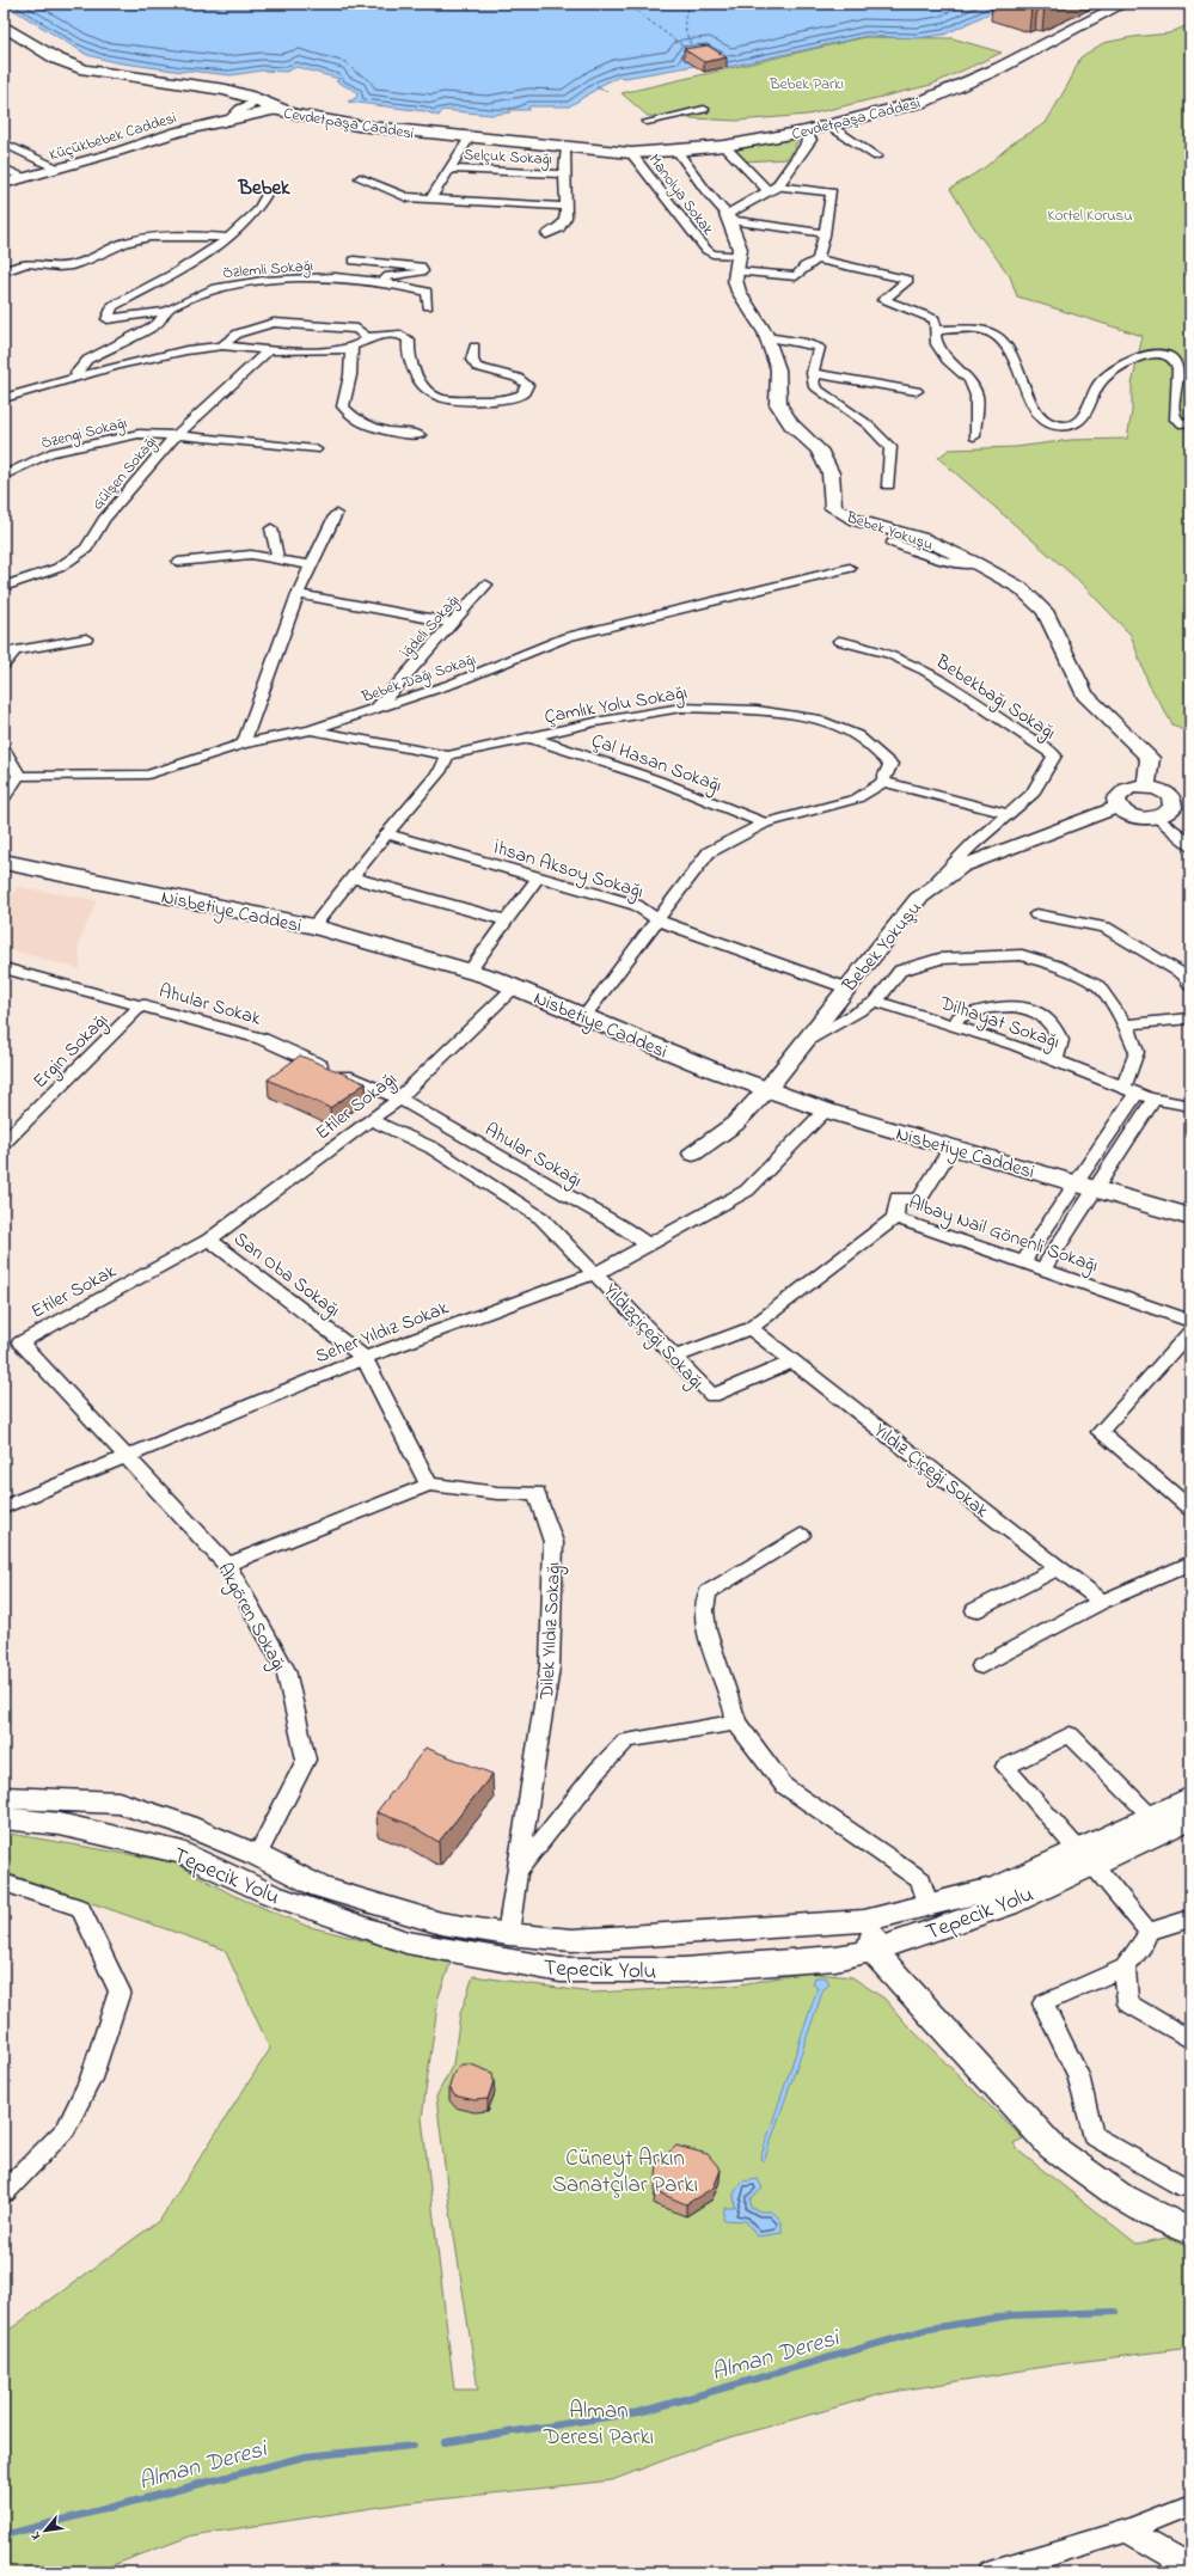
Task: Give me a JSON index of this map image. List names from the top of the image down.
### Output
{
  "streets": {
    "main road": ["Cevdetpaşa Caddesi", "Nisbetiye Caddesi"],
    "street": [
      "Küçükbebek Caddesi",
      "Selçuk Sokağı",
      "Manolya Sokak",
      "Özlemli Sokağı",
      "Özengi Sokağı",
      "Gülşen Sokağı",
      "Bebek Yokuşu",
      "İğdeli Sokağı",
      "Bebek Dağı Sokağı",
      "Bebekbağı Sokağı",
      "Çamlık Yolu Sokağı",
      "Çal Hasan Sokağı",
      "İhsan Aksoy Sokağı",
      "Ahular Sokak",
      "Dilhayat Sokağı",
      "Ergin Sokağı",
      "Etiler Sokağı",
      "Ahular Sokağı",
      "Albay Nail Gönenli Sokağı",
      "Sarı Oba Sokağı",
      "Etiler Sokak",
      "Seher Yıldız Sokak",
      "Yıldızçiçeği Sokağı",
      "Yıldız Çiçeği Sokak",
      "Akgören Sokağı",
      "Dilek Yıldız Sokağı",
      "Tepecik Yolu"
    ]
  },
  "crossings": [
    ["Cevdetpaşa Caddesi", "Küçükbebek Caddesi"],
    ["Cevdetpaşa Caddesi", "Manolya Sokak"],
    ["Manolya Sokak", "Bebek Yokuşu"],
    ["Özengi Sokağı", "Gülşen Sokağı"],
    ["Bebek Yokuşu", "Bebekbağı Sokağı"],
    ["Bebek Yokuşu", "İhsan Aksoy Sokağı"],
    ["Bebek Yokuşu", "Nisbetiye Caddesi"],
    ["İğdeli Sokağı", "Bebek Dağı Sokağı"],
    ["Çamlık Yolu Sokağı", "Çal Hasan Sokağı"],
    ["Nisbetiye Caddesi", "Etiler Sokağı"],
    ["Nisbetiye Caddesi", "Seher Yıldız Sokak"],
    ["Ahular Sokak", "Ergin Sokağı"],
    ["Ahular Sokak", "Etiler Sokağı"],
    ["Ahular Sokak", "Ahular Sokağı"],
    ["Etiler Sokağı", "Ahular Sokağı"],
    ["Etiler Sokağı", "Sarı Oba Sokağı"],
    ["Etiler Sokağı", "Etiler Sokak"],
    ["Ahular Sokağı", "Seher Yıldız Sokak"],
    ["Albay Nail Gönenli Sokağı", "Yıldız Çiçeği Sokak"],
    ["Sarı Oba Sokağı", "Etiler Sokak"],
    ["Sarı Oba Sokağı", "Seher Yıldız Sokak"],
    ["Sarı Oba Sokağı", "Dilek Yıldız Sokağı"],
    ["Etiler Sokak", "Seher Yıldız Sokak"],
    ["Etiler Sokak", "Akgören Sokağı"],
    ["Seher Yıldız Sokak", "Yıldızçiçeği Sokağı"],
    ["Seher Yıldız Sokak", "Akgören Sokağı"],
    ["Yıldızçiçeği Sokağı", "Yıldız Çiçeği Sokak"],
    ["Akgören Sokağı", "Tepecik Yolu"],
    ["Dilek Yıldız Sokağı", "Tepecik Yolu"]
  ],
  "districts": ["Bebek"],
  "water": ["Alman Deresi"],
  "parks": [
    "Bebek Parkı",
    "Kortel Korusu",
    "Cüneyt Arkın Sanatçılar Parkı",
    "Alman Deresi Parkı"
  ],
  "north": "bottom left"
}
